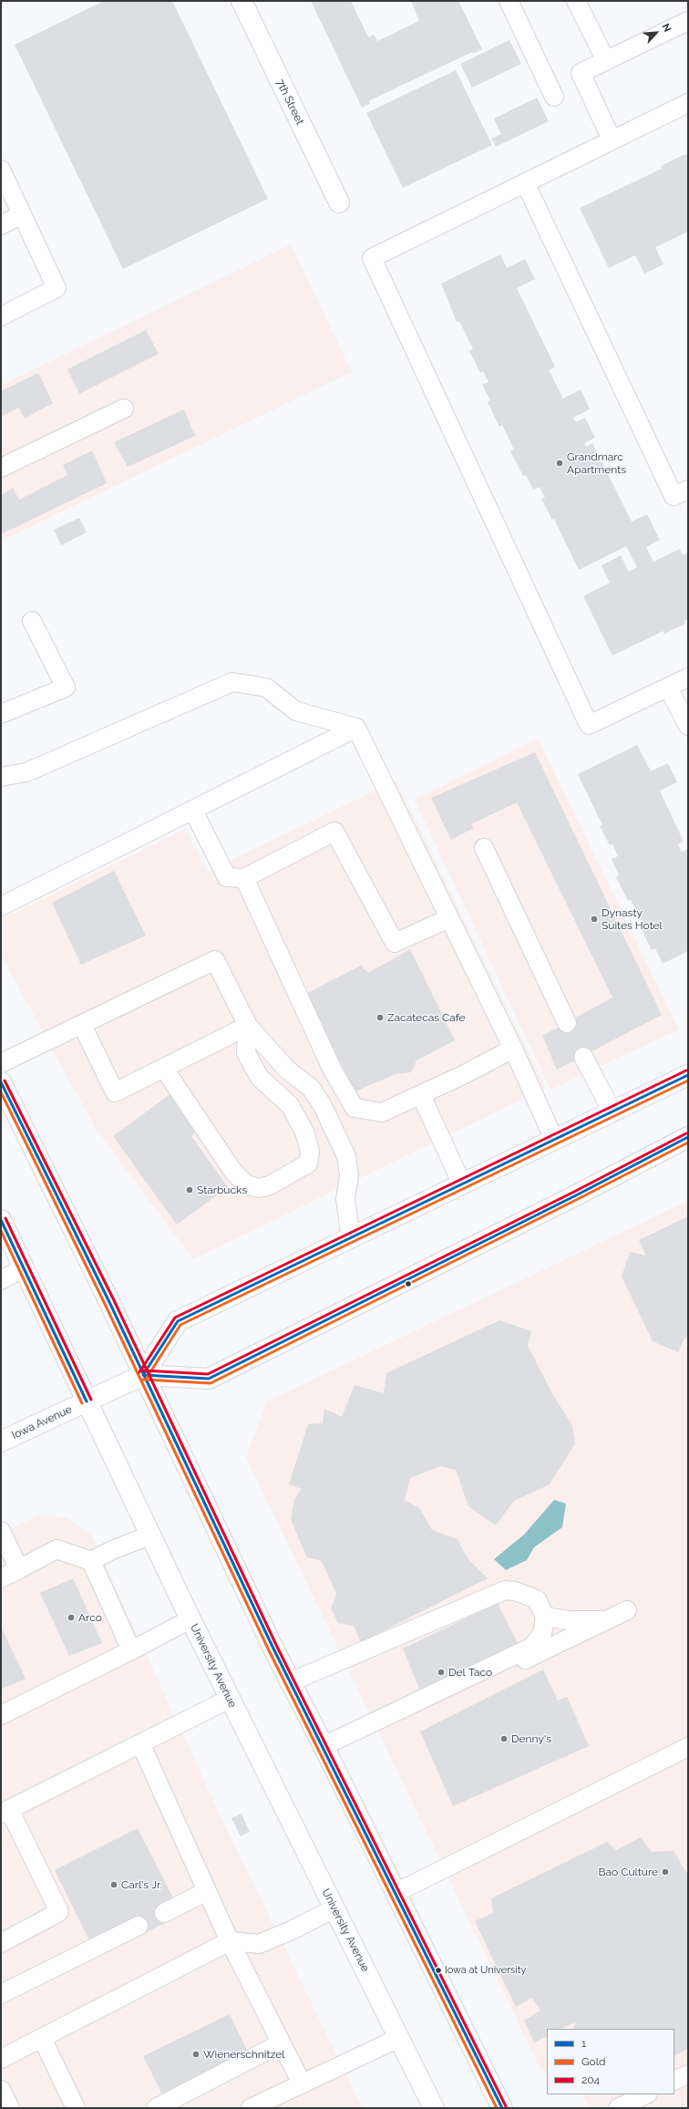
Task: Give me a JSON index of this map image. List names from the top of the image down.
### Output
{
  "streets": {
    "main road": ["7th Street", "Iowa Avenue", "University Avenue"]
  },
  "crossings": [
    ["Iowa Avenue", "University Avenue"]
  ],
  "places": [
    "Grandmarc Apartments",
    "Dynasty Suites Hotel",
    "Zacatecas Cafe",
    "Starbucks",
    "Arco",
    "Del Taco",
    "Denny's",
    "Bao Culture",
    "Carl's Jr.",
    "Iowa at University",
    "Wienerschnitzel"
  ],
  "lines": ["transit line 204", "transit line 1", "transit line Gold"],
  "legend": ["1", "Gold", "204"],
  "north": "top right"
}
